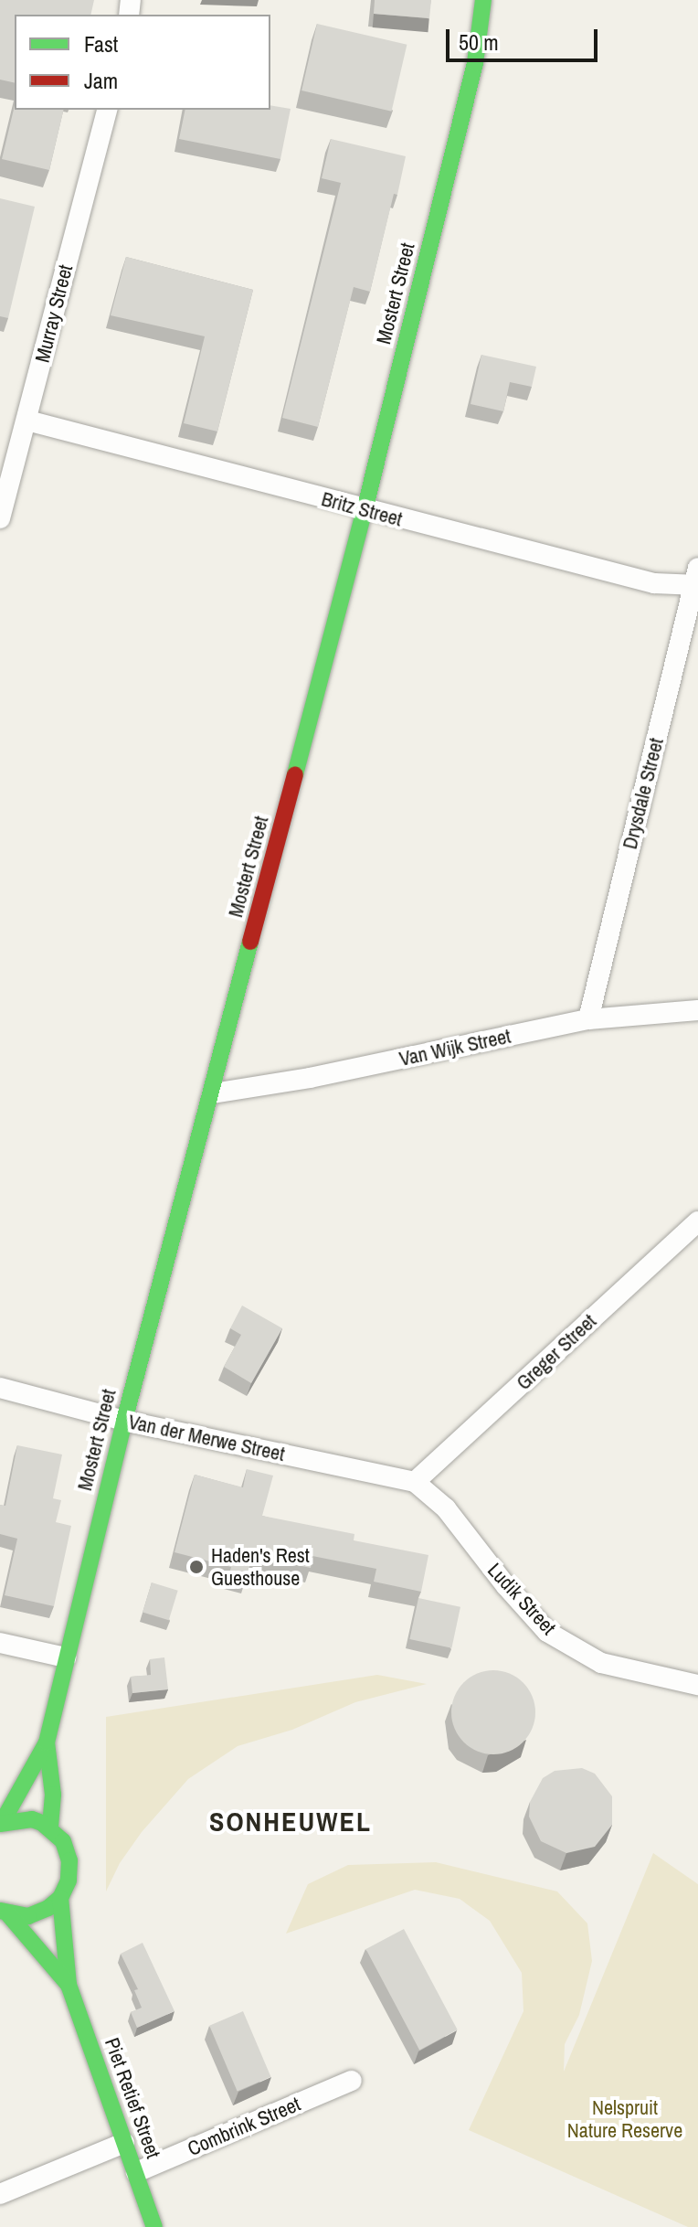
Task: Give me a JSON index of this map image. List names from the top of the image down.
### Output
{
  "streets": {
    "street": [
      "Mostert Street",
      "Murray Street",
      "Britz Street",
      "Drysdale Street",
      "Van Wijk Street",
      "Greger Street",
      "Van der Merwe Street",
      "Ludik Street",
      "Piet Retief Street",
      "Combrink Street"
    ]
  },
  "crossings": [
    ["Mostert Street", "Britz Street"],
    ["Mostert Street", "Van Wijk Street"],
    ["Mostert Street", "Van der Merwe Street"],
    ["Mostert Street", "Piet Retief Street"],
    ["Murray Street", "Britz Street"],
    ["Britz Street", "Drysdale Street"],
    ["Drysdale Street", "Van Wijk Street"],
    ["Greger Street", "Van der Merwe Street"],
    ["Greger Street", "Ludik Street"],
    ["Van der Merwe Street", "Ludik Street"],
    ["Piet Retief Street", "Combrink Street"]
  ],
  "districts": ["SONHEUWEL"],
  "parks": ["Nelspruit Nature Reserve"],
  "places": ["Haden's Rest Guesthouse"],
  "legend": ["Fast", "Jam"],
  "scale_bar": "50 m"
}
